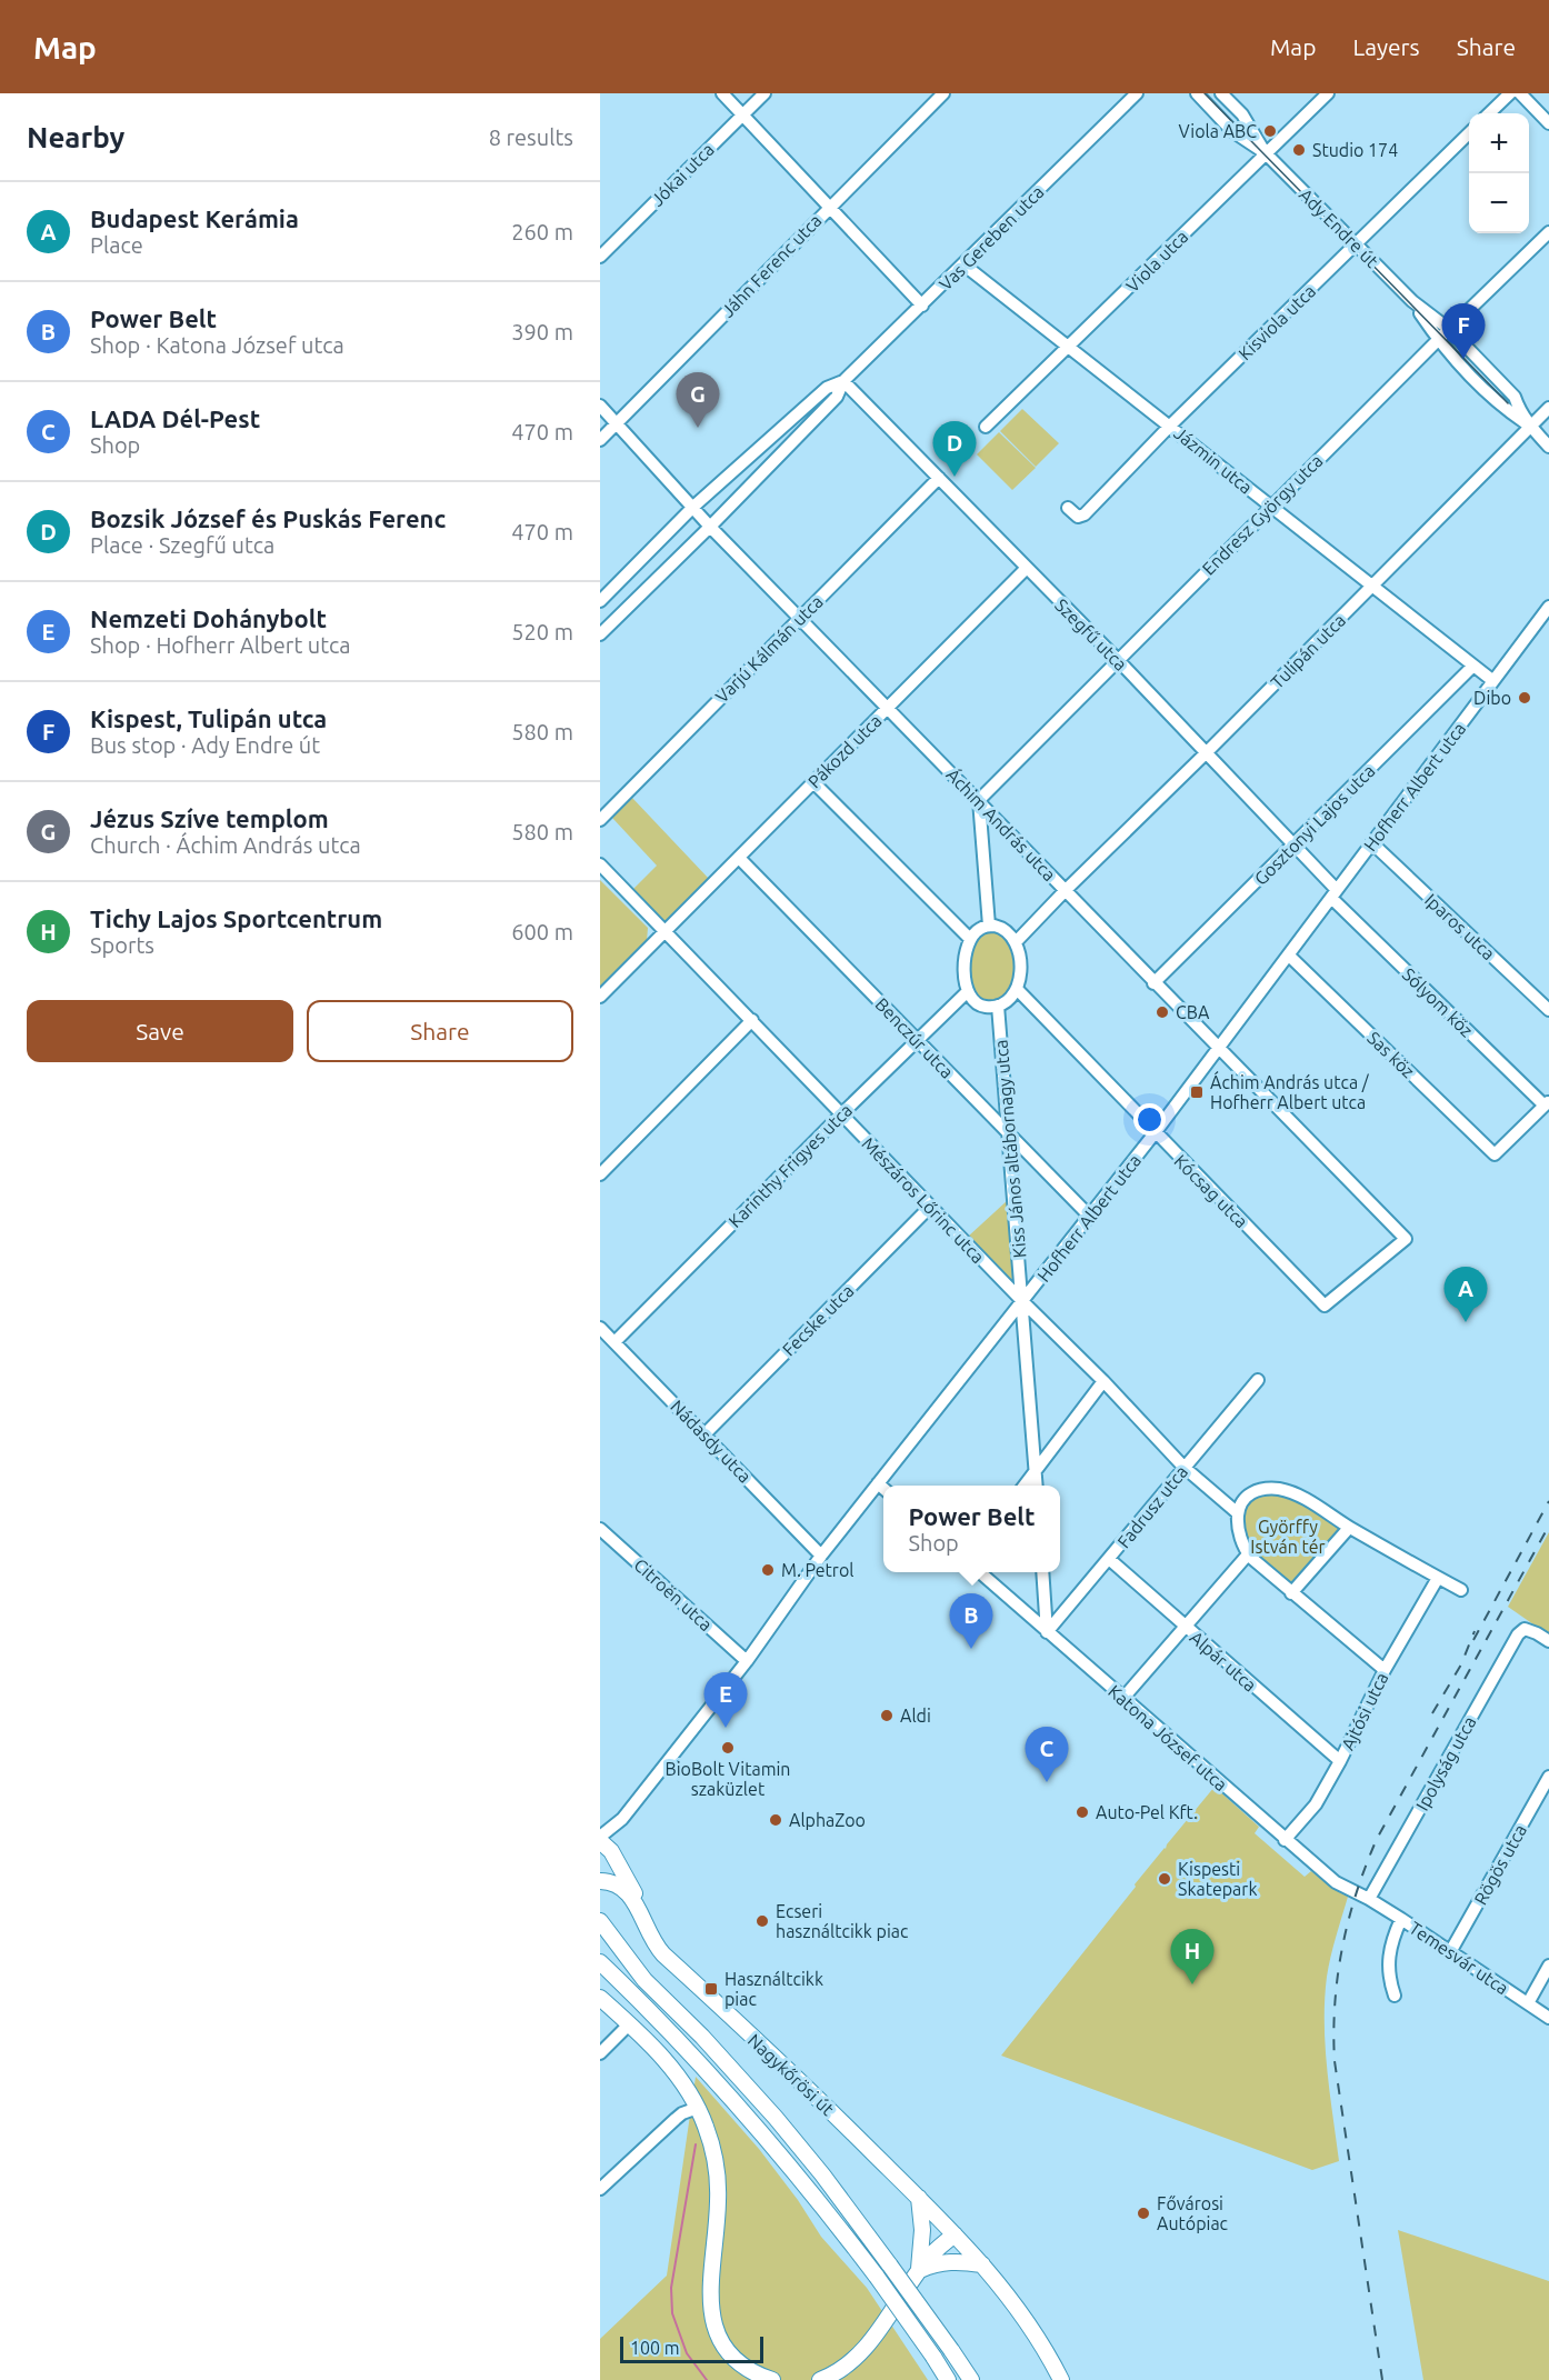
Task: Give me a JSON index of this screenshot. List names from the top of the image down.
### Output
{
  "streets": {
    "main road": ["Nagykőrösi út"],
    "street": [
      "Jókai utca",
      "Ady Endre út",
      "Vas Gereben utca",
      "Viola utca",
      "Jáhn Ferenc utca",
      "Kisviola utca",
      "Jázmin utca",
      "Endresz György utca",
      "Szegfű utca",
      "Varjú Kálmán utca",
      "Tulipán utca",
      "Pákozd utca",
      "Hofherr Albert utca",
      "Áchim András utca",
      "Gosztonyi Lajos utca",
      "Iparos utca",
      "Sólyom köz",
      "Benczúr utca",
      "Sas köz",
      "Kiss János altábornagy utca",
      "Karinthy Frigyes utca",
      "Kócsag utca",
      "Mészáros Lőrinc utca",
      "Fecske utca",
      "Nádasdy utca",
      "Fadrusz utca",
      "Citroën utca",
      "Alpár utca",
      "Ajtósi utca",
      "Katona József utca",
      "Ipolyság utca",
      "Rögös utca",
      "Temesvár utca"
    ]
  },
  "crossings": [
    ["Ady Endre út", "Viola utca"],
    ["Ady Endre út", "Kisviola utca"],
    ["Ady Endre út", "Endresz György utca"],
    ["Ady Endre út", "Tulipán utca"],
    ["Vas Gereben utca", "Jázmin utca"],
    ["Vas Gereben utca", "Szegfű utca"],
    ["Vas Gereben utca", "Áchim András utca"],
    ["Viola utca", "Jázmin utca"],
    ["Jáhn Ferenc utca", "Áchim András utca"],
    ["Kisviola utca", "Jázmin utca"],
    ["Jázmin utca", "Endresz György utca"],
    ["Jázmin utca", "Tulipán utca"],
    ["Jázmin utca", "Hofherr Albert utca"],
    ["Jázmin utca", "Gosztonyi Lajos utca"],
    ["Endresz György utca", "Szegfű utca"],
    ["Endresz György utca", "Áchim András utca"],
    ["Szegfű utca", "Varjú Kálmán utca"],
    ["Szegfű utca", "Tulipán utca"],
    ["Szegfű utca", "Pákozd utca"],
    ["Szegfű utca", "Hofherr Albert utca"],
    ["Szegfű utca", "Gosztonyi Lajos utca"],
    ["Szegfű utca", "Sólyom köz"],
    ["Varjú Kálmán utca", "Áchim András utca"],
    ["Tulipán utca", "Áchim András utca"],
    ["Pákozd utca", "Áchim András utca"],
    ["Pákozd utca", "Benczúr utca"],
    ["Pákozd utca", "Mészáros Lőrinc utca"],
    ["Hofherr Albert utca", "Áchim András utca"],
    ["Hofherr Albert utca", "Iparos utca"],
    ["Hofherr Albert utca", "Sólyom köz"],
    ["Hofherr Albert utca", "Benczúr utca"],
    ["Hofherr Albert utca", "Sas köz"],
    ["Hofherr Albert utca", "Kiss János altábornagy utca"],
    ["Hofherr Albert utca", "Kócsag utca"],
    ["Hofherr Albert utca", "Mészáros Lőrinc utca"],
    ["Hofherr Albert utca", "Nádasdy utca"],
    ["Hofherr Albert utca", "Citroën utca"],
    ["Hofherr Albert utca", "Nagykőrösi út"],
    ["Áchim András utca", "Gosztonyi Lajos utca"],
    ["Áchim András utca", "Kócsag utca"],
    ["Sólyom köz", "Sas köz"],
    ["Benczúr utca", "Kiss János altábornagy utca"],
    ["Benczúr utca", "Karinthy Frigyes utca"],
    ["Kiss János altábornagy utca", "Karinthy Frigyes utca"],
    ["Kiss János altábornagy utca", "Kócsag utca"],
    ["Kiss János altábornagy utca", "Mészáros Lőrinc utca"],
    ["Karinthy Frigyes utca", "Kócsag utca"],
    ["Karinthy Frigyes utca", "Mészáros Lőrinc utca"],
    ["Karinthy Frigyes utca", "Nádasdy utca"],
    ["Mészáros Lőrinc utca", "Fecske utca"],
    ["Mészáros Lőrinc utca", "Fadrusz utca"],
    ["Fecske utca", "Nádasdy utca"],
    ["Fadrusz utca", "Alpár utca"],
    ["Fadrusz utca", "Katona József utca"],
    ["Alpár utca", "Ajtósi utca"],
    ["Ajtósi utca", "Katona József utca"],
    ["Katona József utca", "Ipolyság utca"],
    ["Katona József utca", "Temesvár utca"],
    ["Ipolyság utca", "Temesvár utca"],
    ["Rögös utca", "Temesvár utca"]
  ],
  "parks": ["Györffy István tér"],
  "places": {
    "other": [
      "Viola ABC",
      "Studio 174",
      "Dibo",
      "CBA",
      "M. Petrol",
      "Aldi",
      "BioBolt Vitamin szaküzlet",
      "Auto-Pel Kft.",
      "AlphaZoo",
      "Kispesti Skatepark",
      "Ecseri használtcikk piac",
      "Fővárosi Autópiac"
    ],
    "transit": ["Áchim András utca / Hofherr Albert utca", "Használtcikk piac"]
  },
  "scale_bar": "100 m",
  "page": {
    "header": "Map",
    "nav": ["Map", "Layers", "Share"],
    "heading": ["Nearby", "8 results"],
    "map_buttons": ["+", "−"],
    "list": [
      {
        "mark": "A",
        "name": "Budapest Kerámia",
        "note": "Place",
        "value": "260 m"
      },
      {
        "mark": "B",
        "name": "Power Belt",
        "note": "Shop · Katona József utca",
        "value": "390 m"
      },
      {
        "mark": "C",
        "name": "LADA Dél-Pest",
        "note": "Shop",
        "value": "470 m"
      },
      {
        "mark": "D",
        "name": "Bozsik József és Puskás Ferenc",
        "note": "Place · Szegfű utca",
        "value": "470 m"
      },
      {
        "mark": "E",
        "name": "Nemzeti Dohánybolt",
        "note": "Shop · Hofherr Albert utca",
        "value": "520 m"
      },
      {
        "mark": "F",
        "name": "Kispest, Tulipán utca",
        "note": "Bus stop · Ady Endre út",
        "value": "580 m"
      },
      {
        "mark": "G",
        "name": "Jézus Szíve templom",
        "note": "Church · Áchim András utca",
        "value": "580 m"
      },
      {
        "mark": "H",
        "name": "Tichy Lajos Sportcentrum",
        "note": "Sports",
        "value": "600 m"
      }
    ],
    "pins": [
      "F",
      "G",
      "D",
      "A",
      "B",
      "E",
      "C",
      "H"
    ],
    "buttons": ["Save", "Share"],
    "popup": ["Power Belt", "Shop"],
    "scale": "100 m"
  }
}
